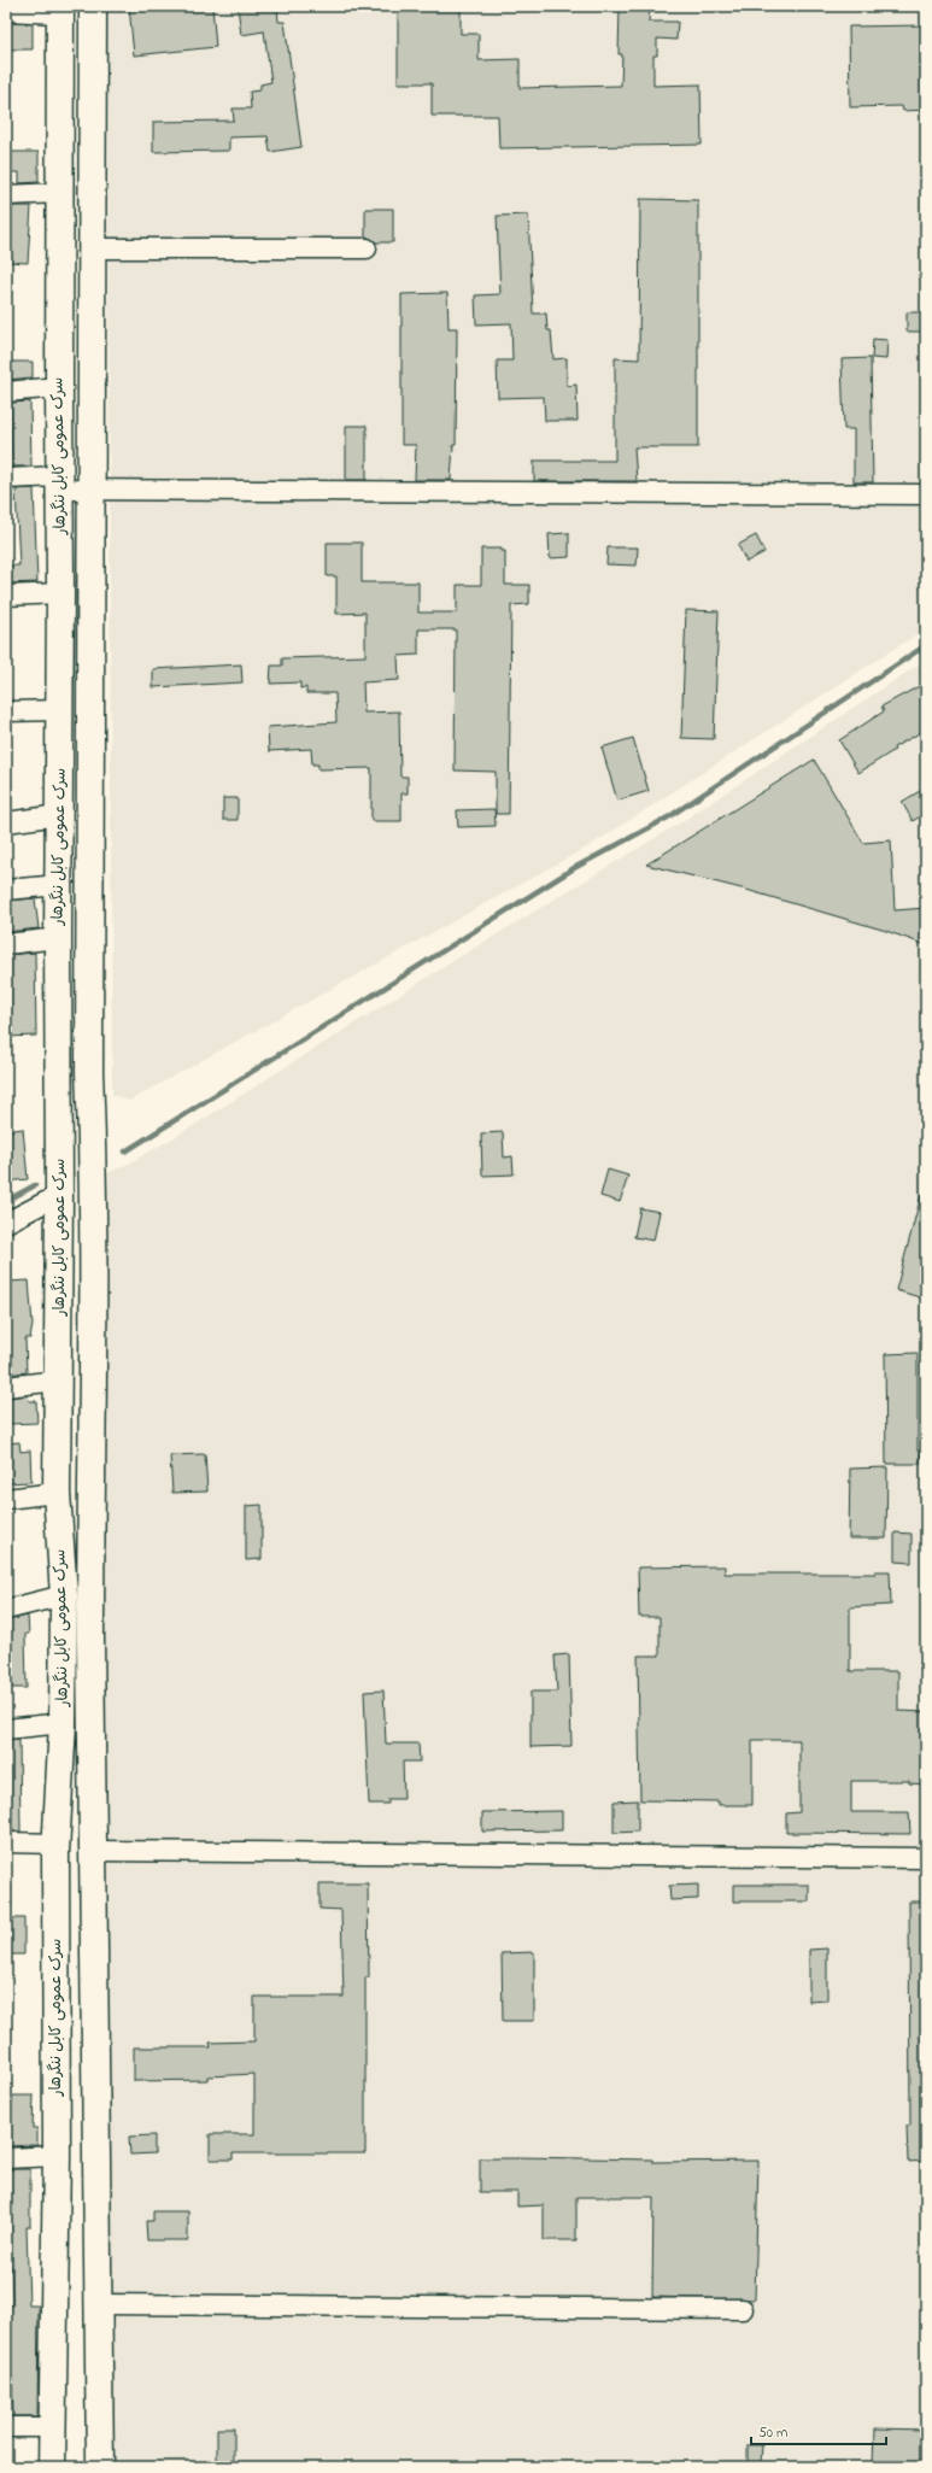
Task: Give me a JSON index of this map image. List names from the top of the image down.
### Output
{
  "streets": {
    "highway": ["سرک عمومی کابل ننگرهار"]
  },
  "scale_bar": "50 m"
}
